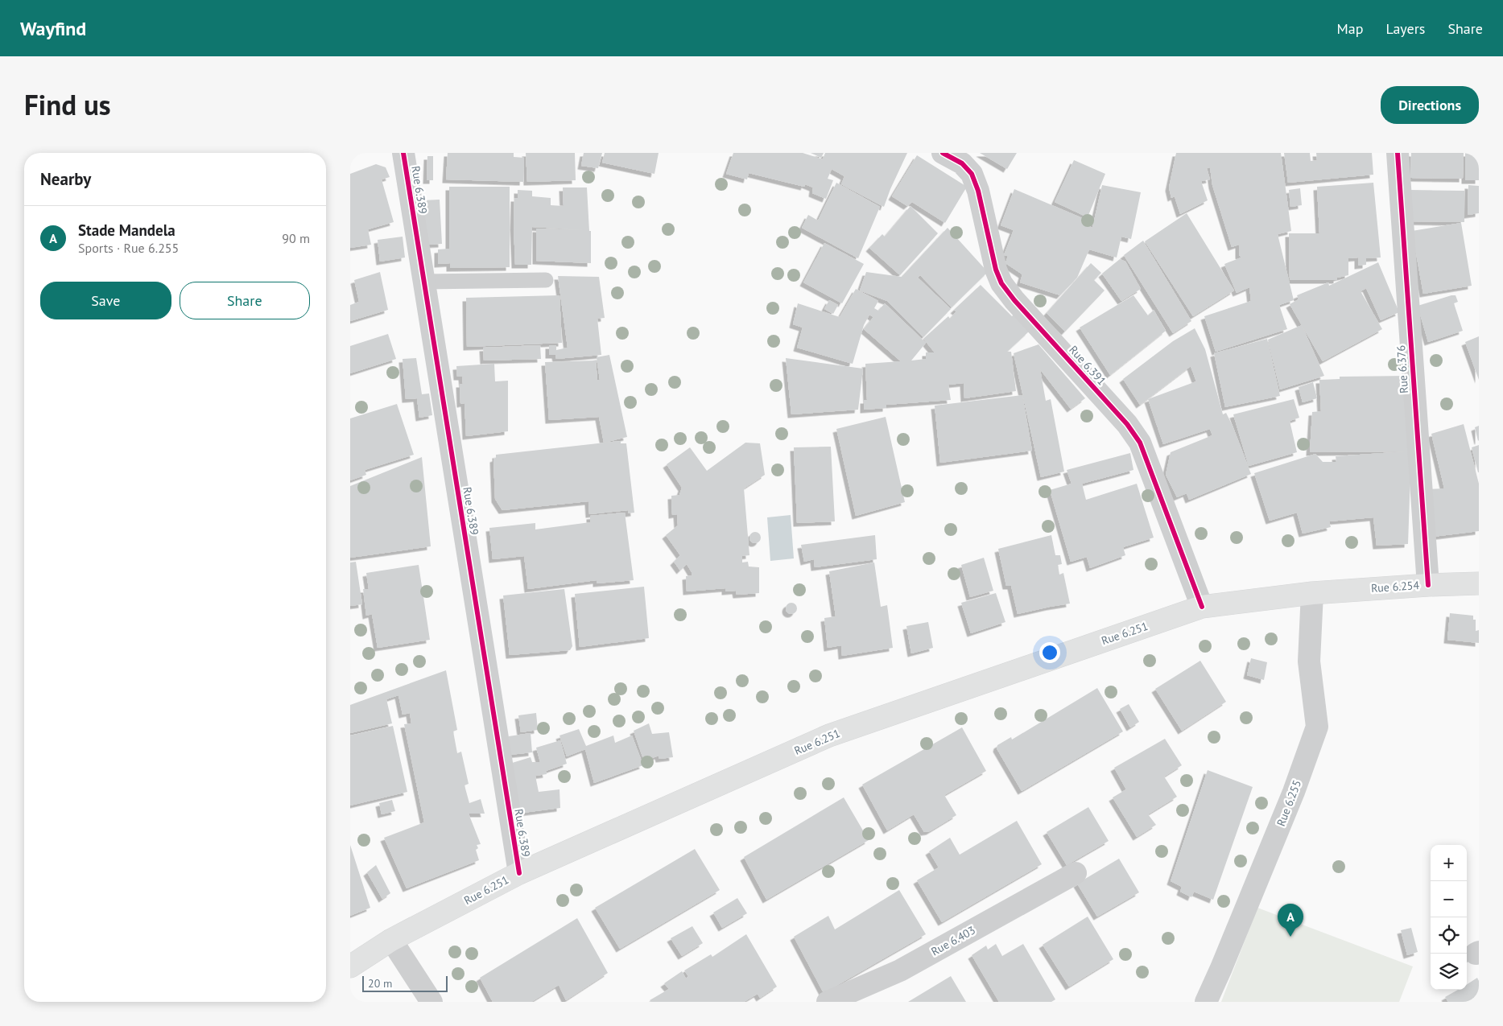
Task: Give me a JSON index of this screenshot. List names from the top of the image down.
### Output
{
  "streets": {
    "main road": ["Rue 6.254", "Rue 6.251"],
    "street": [
      "Rue 6.389",
      "Rue 6.391",
      "Rue 6.376",
      "Rue 6.255",
      "Rue 6.403"
    ]
  },
  "crossings": [
    ["Rue 6.389", "Rue 6.251"],
    ["Rue 6.391", "Rue 6.251"],
    ["Rue 6.376", "Rue 6.254"],
    ["Rue 6.254", "Rue 6.251"],
    ["Rue 6.254", "Rue 6.255"],
    ["Rue 6.251", "Rue 6.255"]
  ],
  "scale_bar": "20 m",
  "page": {
    "header": "Wayfind",
    "nav": ["Map", "Layers", "Share"],
    "title": "Find us",
    "buttons": [
      "Directions",
      ["Save", "Share"]
    ],
    "heading": "Nearby",
    "list": [
      {
        "mark": "A",
        "name": "Stade Mandela",
        "note": "Sports · Rue 6.255",
        "value": "90 m"
      }
    ],
    "map_buttons": ["+", "−"],
    "pins": "A",
    "scale": "20 m"
  }
}
